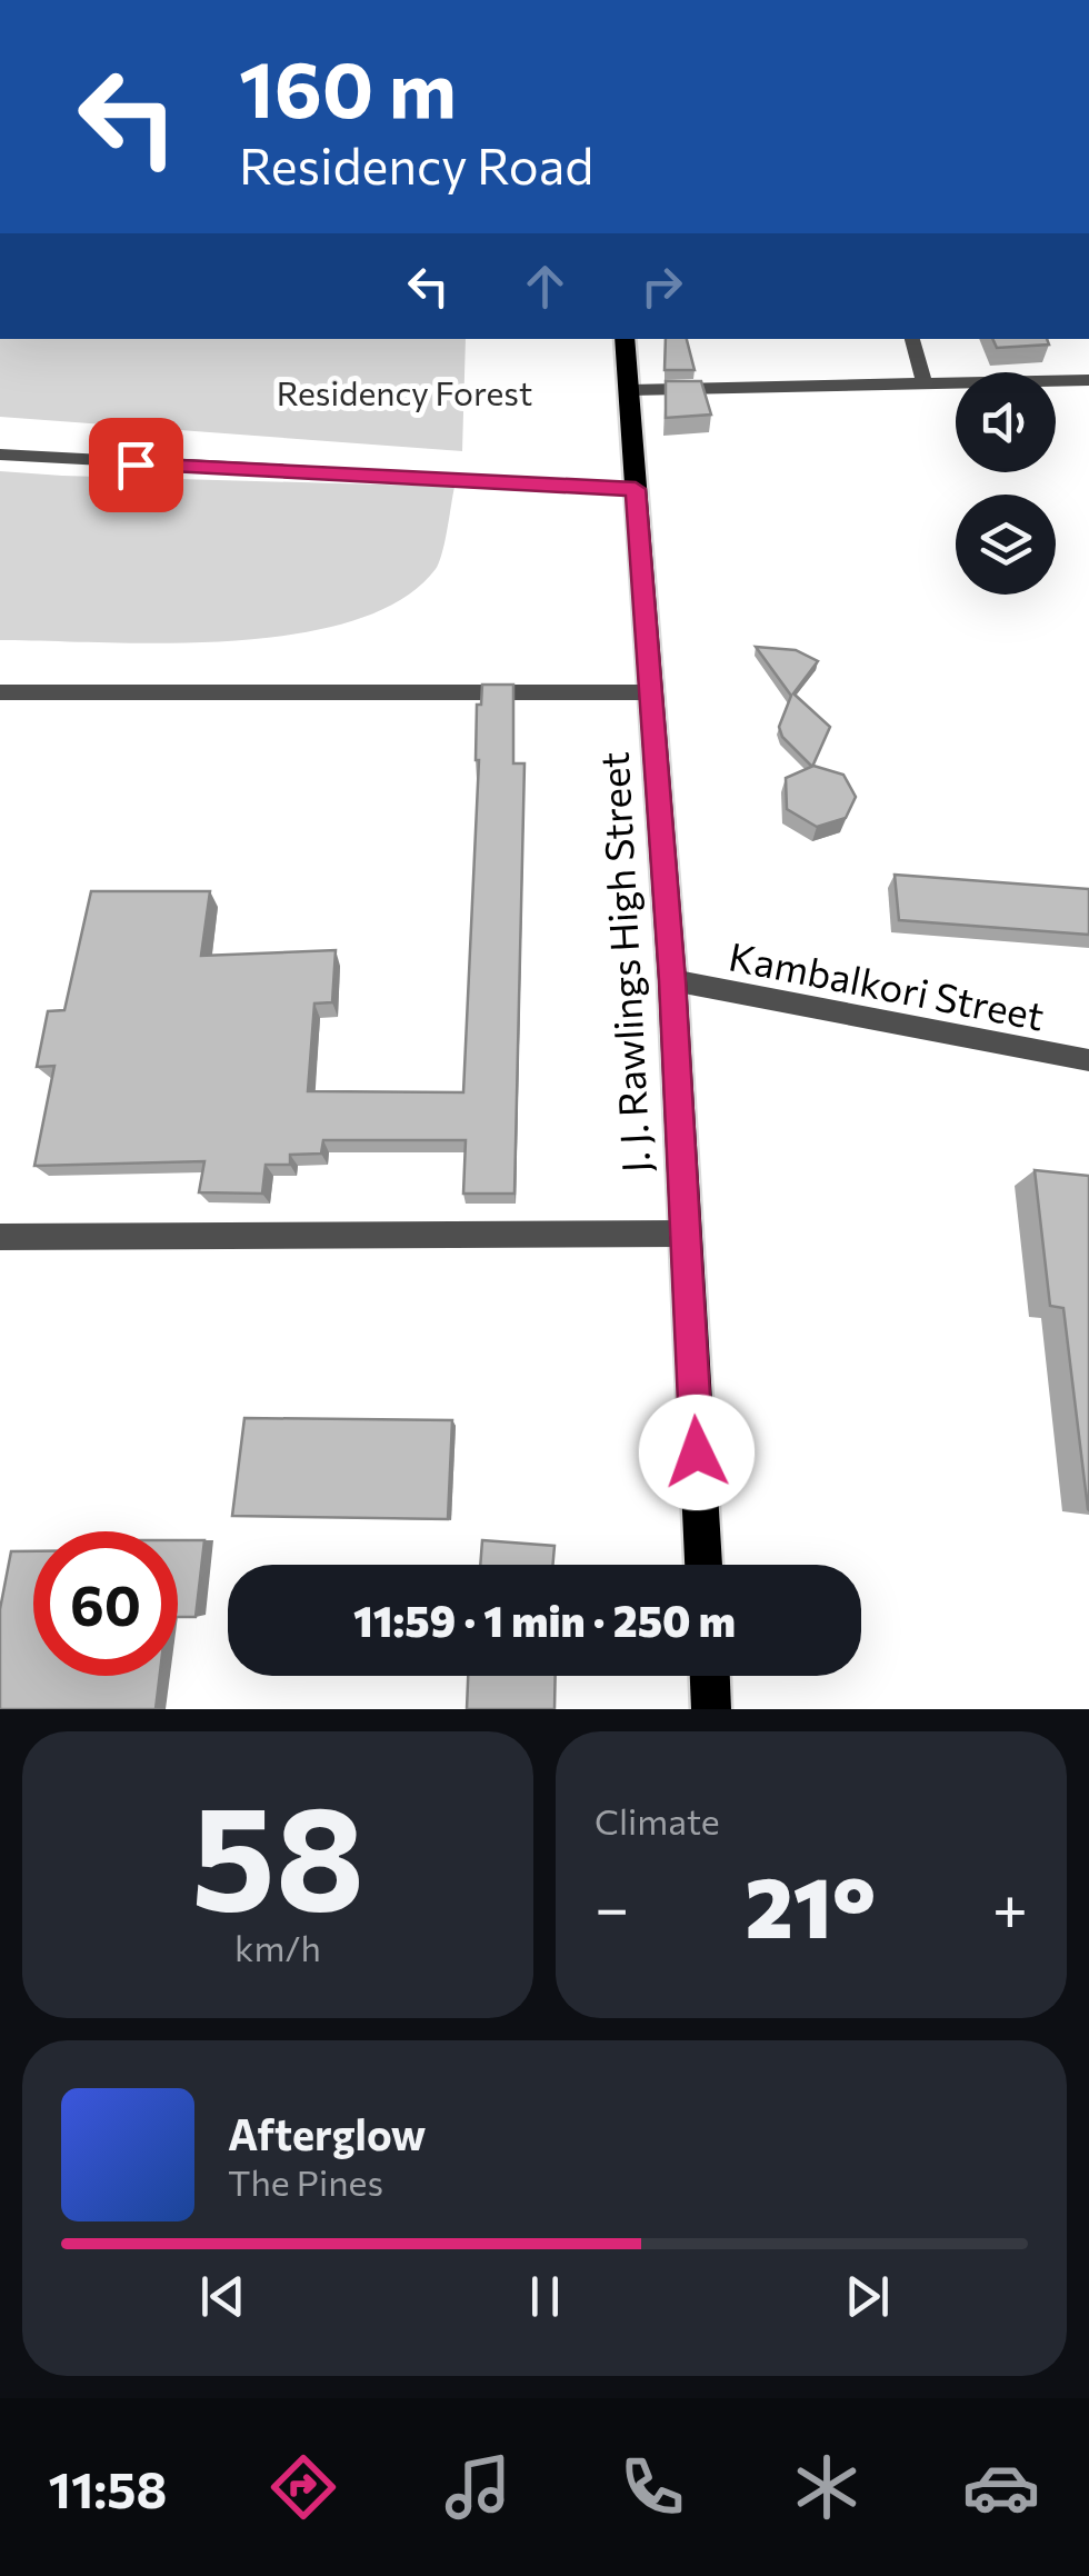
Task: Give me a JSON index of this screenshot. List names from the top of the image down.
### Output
{
  "streets": {
    "main road": ["J. J. Rawlings High Street"],
    "street": ["Kambalkori Street"]
  },
  "crossings": [
    ["J. J. Rawlings High Street", "Kambalkori Street"]
  ],
  "parks": ["Residency Forest"],
  "page": {
    "turn": ["160 m", "Residency Road"],
    "limit": "60",
    "trip": "11:59 · 1 min · 250 m",
    "tile": [
      ["58", "km/h"],
      "Climate"
    ],
    "heat": ["−", "21°", "+"],
    "song": ["Afterglow", "The Pines"],
    "tabs": "11:58"
  }
}
